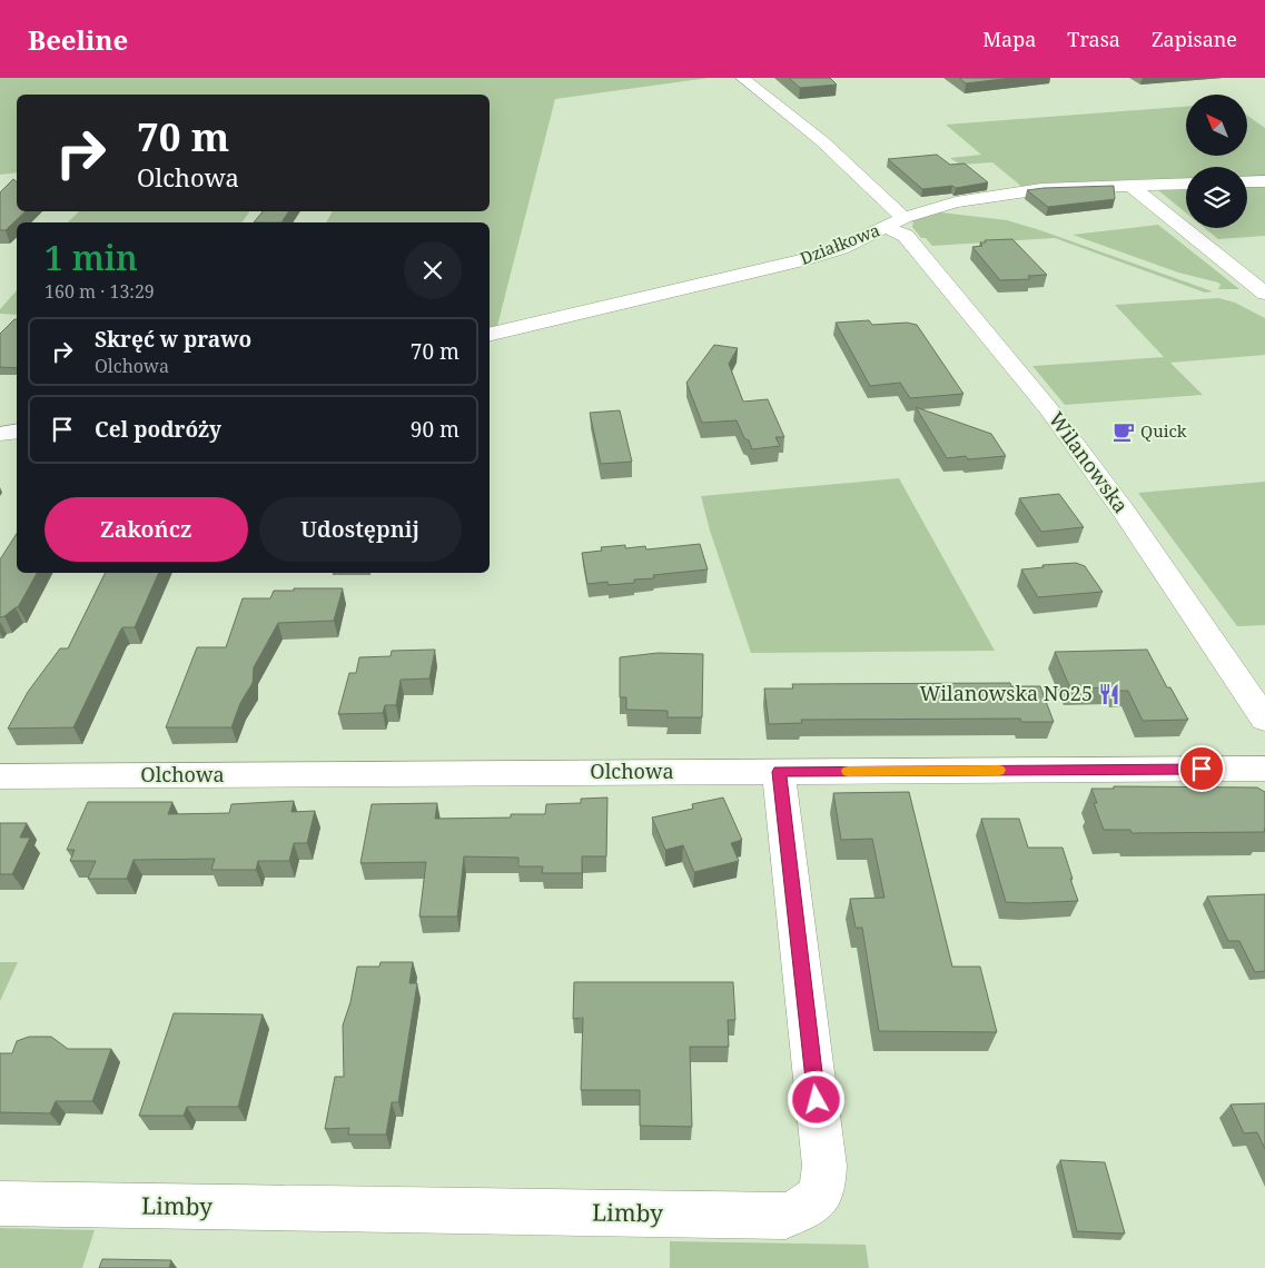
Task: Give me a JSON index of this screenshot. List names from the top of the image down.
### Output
{
  "streets": {
    "street": [
      "Działkowa",
      "Wilanowska",
      "Olchowa",
      "Limby"
    ]
  },
  "crossings": [
    ["Działkowa", "Wilanowska"],
    ["Olchowa", "Limby"]
  ],
  "places": {
    "cafe": ["Quick"],
    "restaurant": ["Wilanowska No25"]
  },
  "north": "top left",
  "page": {
    "header": "Beeline",
    "nav": ["Mapa", "Trasa", "Zapisane"],
    "turn": ["70 m", "Olchowa"],
    "heading": ["1 min", "160 m · 13:29"],
    "list": [
      {
        "name": "Skręć w prawo",
        "note": "Olchowa",
        "value": "70 m"
      },
      {
        "name": "Cel podróży",
        "value": "90 m"
      }
    ],
    "buttons": ["Zakończ", "Udostępnij"]
  }
}
